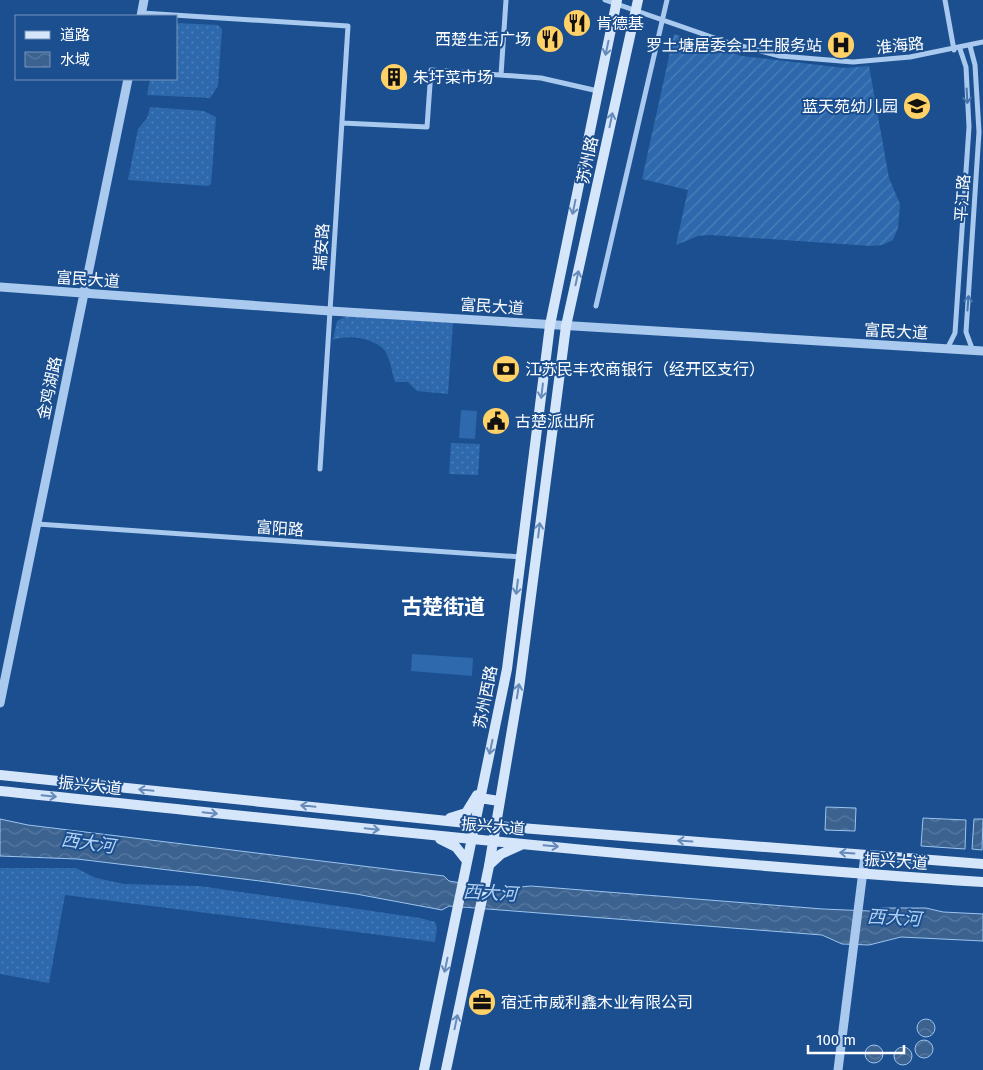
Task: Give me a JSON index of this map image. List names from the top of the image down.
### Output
{
  "streets": {
    "main road": ["苏州路", "苏州西路", "振兴大道"],
    "street": [
      "淮海路",
      "平江路",
      "瑞安路",
      "富民大道",
      "金鸡湖路",
      "富阳路"
    ]
  },
  "crossings": [
    ["淮海路", "苏州路"],
    ["淮海路", "平江路"],
    ["苏州路", "富民大道"],
    ["苏州路", "苏州西路"],
    ["平江路", "富民大道"],
    ["瑞安路", "富民大道"],
    ["富民大道", "金鸡湖路"],
    ["富民大道", "苏州西路"],
    ["金鸡湖路", "富阳路"],
    ["富阳路", "苏州西路"],
    ["苏州西路", "振兴大道"]
  ],
  "districts": ["古楚街道"],
  "water": ["西大河"],
  "places": {
    "restaurant": ["肯德基", "西楚生活广场"],
    "hospital": ["罗土塘居委会卫生服务站"],
    "building": ["朱圩菜市场"],
    "school or university": ["蓝天苑幼儿园"],
    "bank": ["江苏民丰农商银行（经开区支行）"],
    "public building": ["古楚派出所"],
    "office": ["宿迁市威利鑫木业有限公司"]
  },
  "legend": ["道路", "水域"],
  "scale_bar": "100 m"
}
